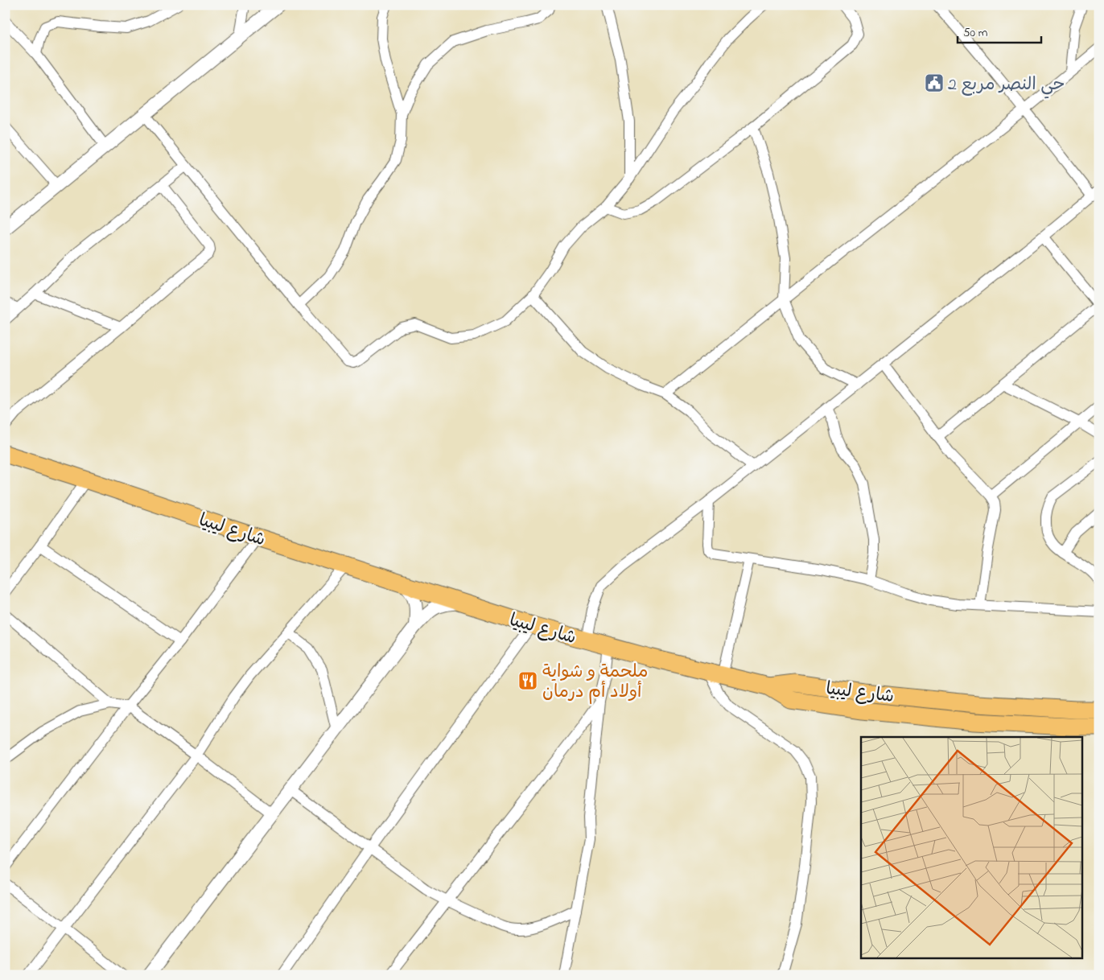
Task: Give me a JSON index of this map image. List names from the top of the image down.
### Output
{
  "streets": {
    "highway": ["شارع ليبيا"]
  },
  "places": {
    "public building": ["حي النصر مربع 2"],
    "restaurant": ["ملحمة و شواية أولاد أم درمان"]
  },
  "scale_bar": "50 m"
}
